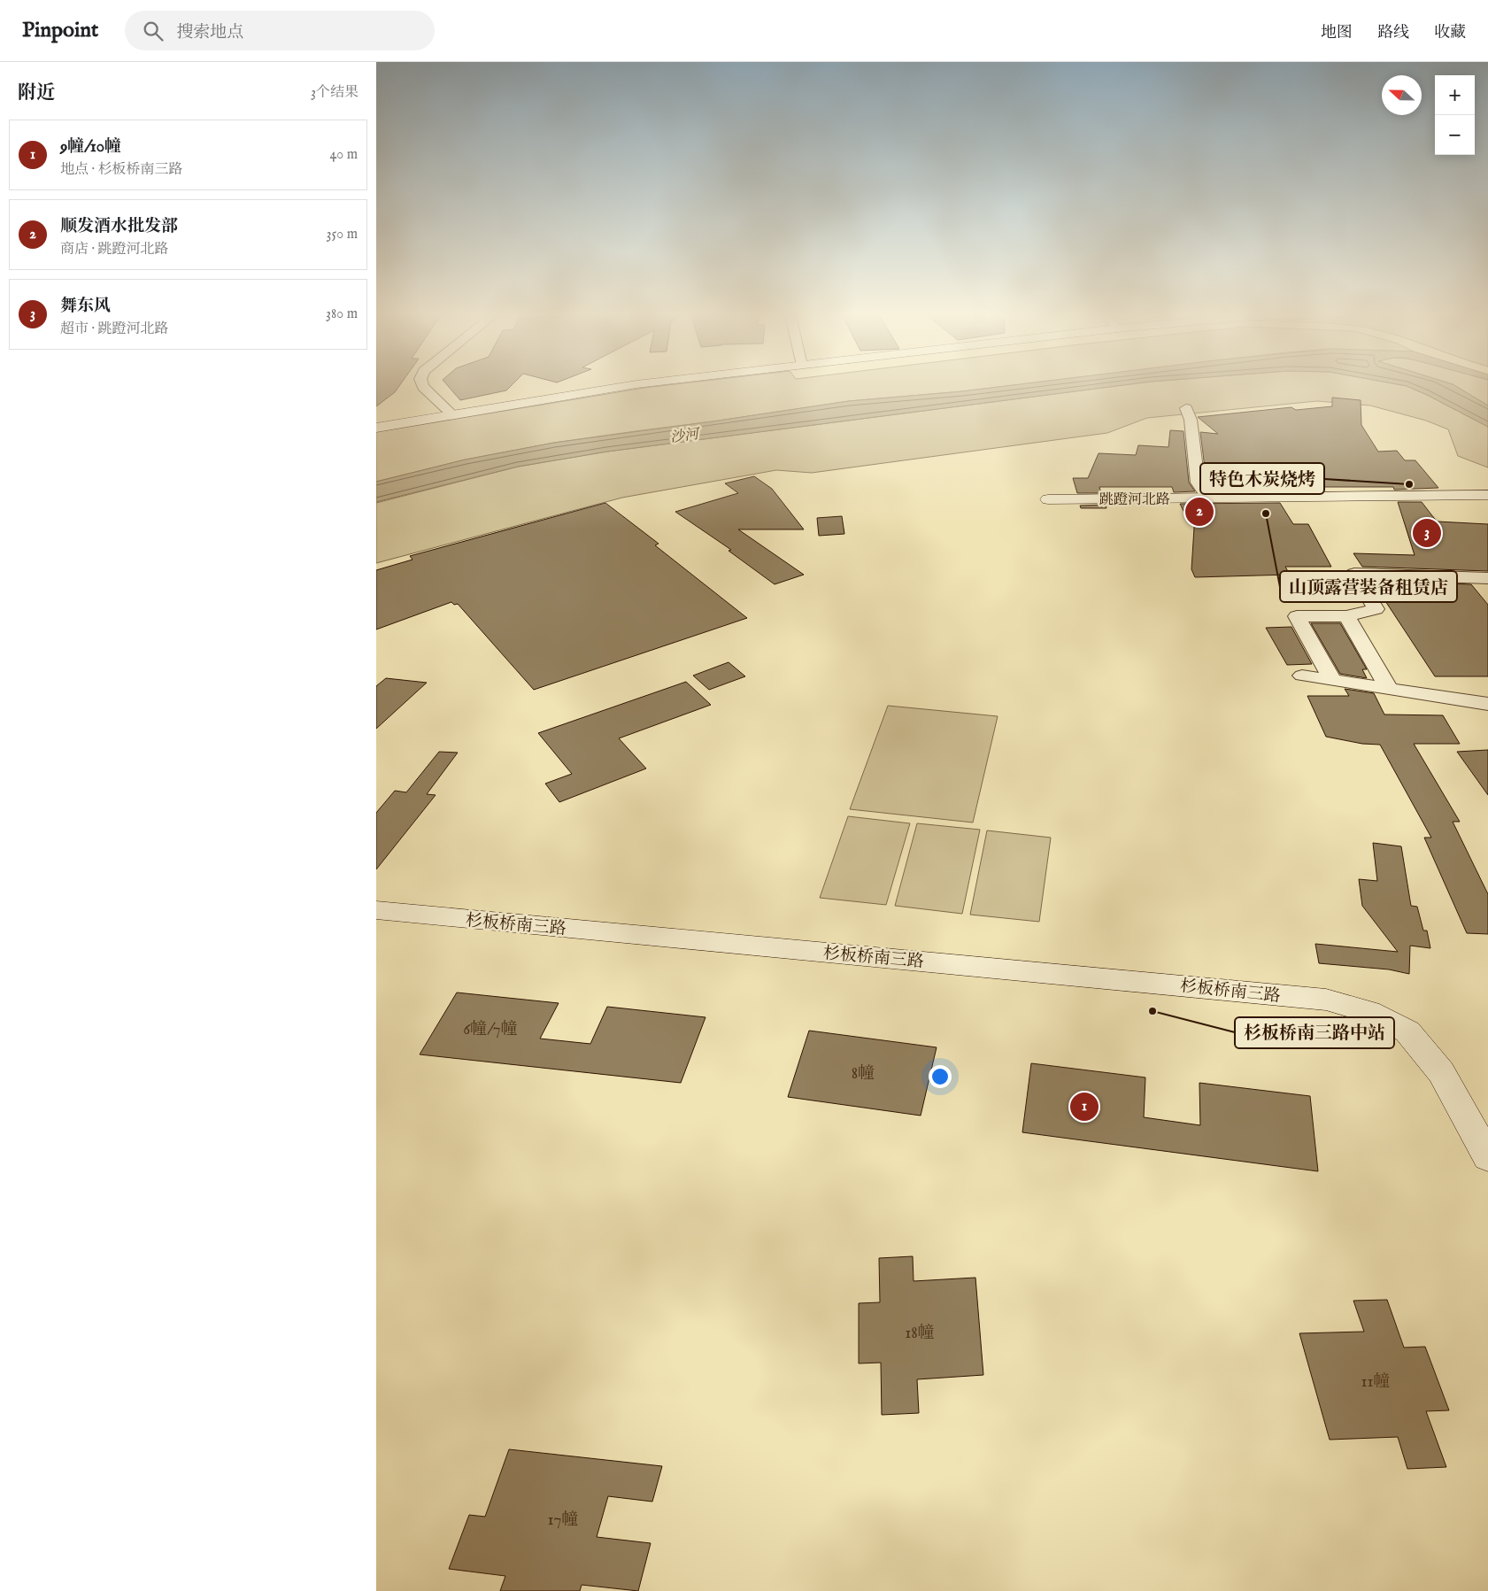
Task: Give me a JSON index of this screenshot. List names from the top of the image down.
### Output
{
  "streets": {
    "street": ["跳蹬河北路", "杉板桥南三路"]
  },
  "water": ["沙河"],
  "places": ["特色木炭烧烤", "山顶露营装备租赁店", "杉板桥南三路中站"],
  "house_numbers": [
    "6幢/7幢",
    "8幢",
    "18幢",
    "11幢",
    "17幢"
  ],
  "north": "left",
  "page": {
    "header": "Pinpoint",
    "search": "搜索地点",
    "nav": ["地图", "路线", "收藏"],
    "heading": ["附近", "3个结果"],
    "map_buttons": ["+", "−"],
    "list": [
      {
        "mark": "1",
        "name": "9幢/10幢",
        "note": "地点 · 杉板桥南三路",
        "value": "40 m"
      },
      {
        "mark": "2",
        "name": "顺发酒水批发部",
        "note": "商店 · 跳蹬河北路",
        "value": "350 m"
      },
      {
        "mark": "3",
        "name": "舞东风",
        "note": "超市 · 跳蹬河北路",
        "value": "380 m"
      }
    ],
    "pins": ["2", "3", "1"]
  }
}
